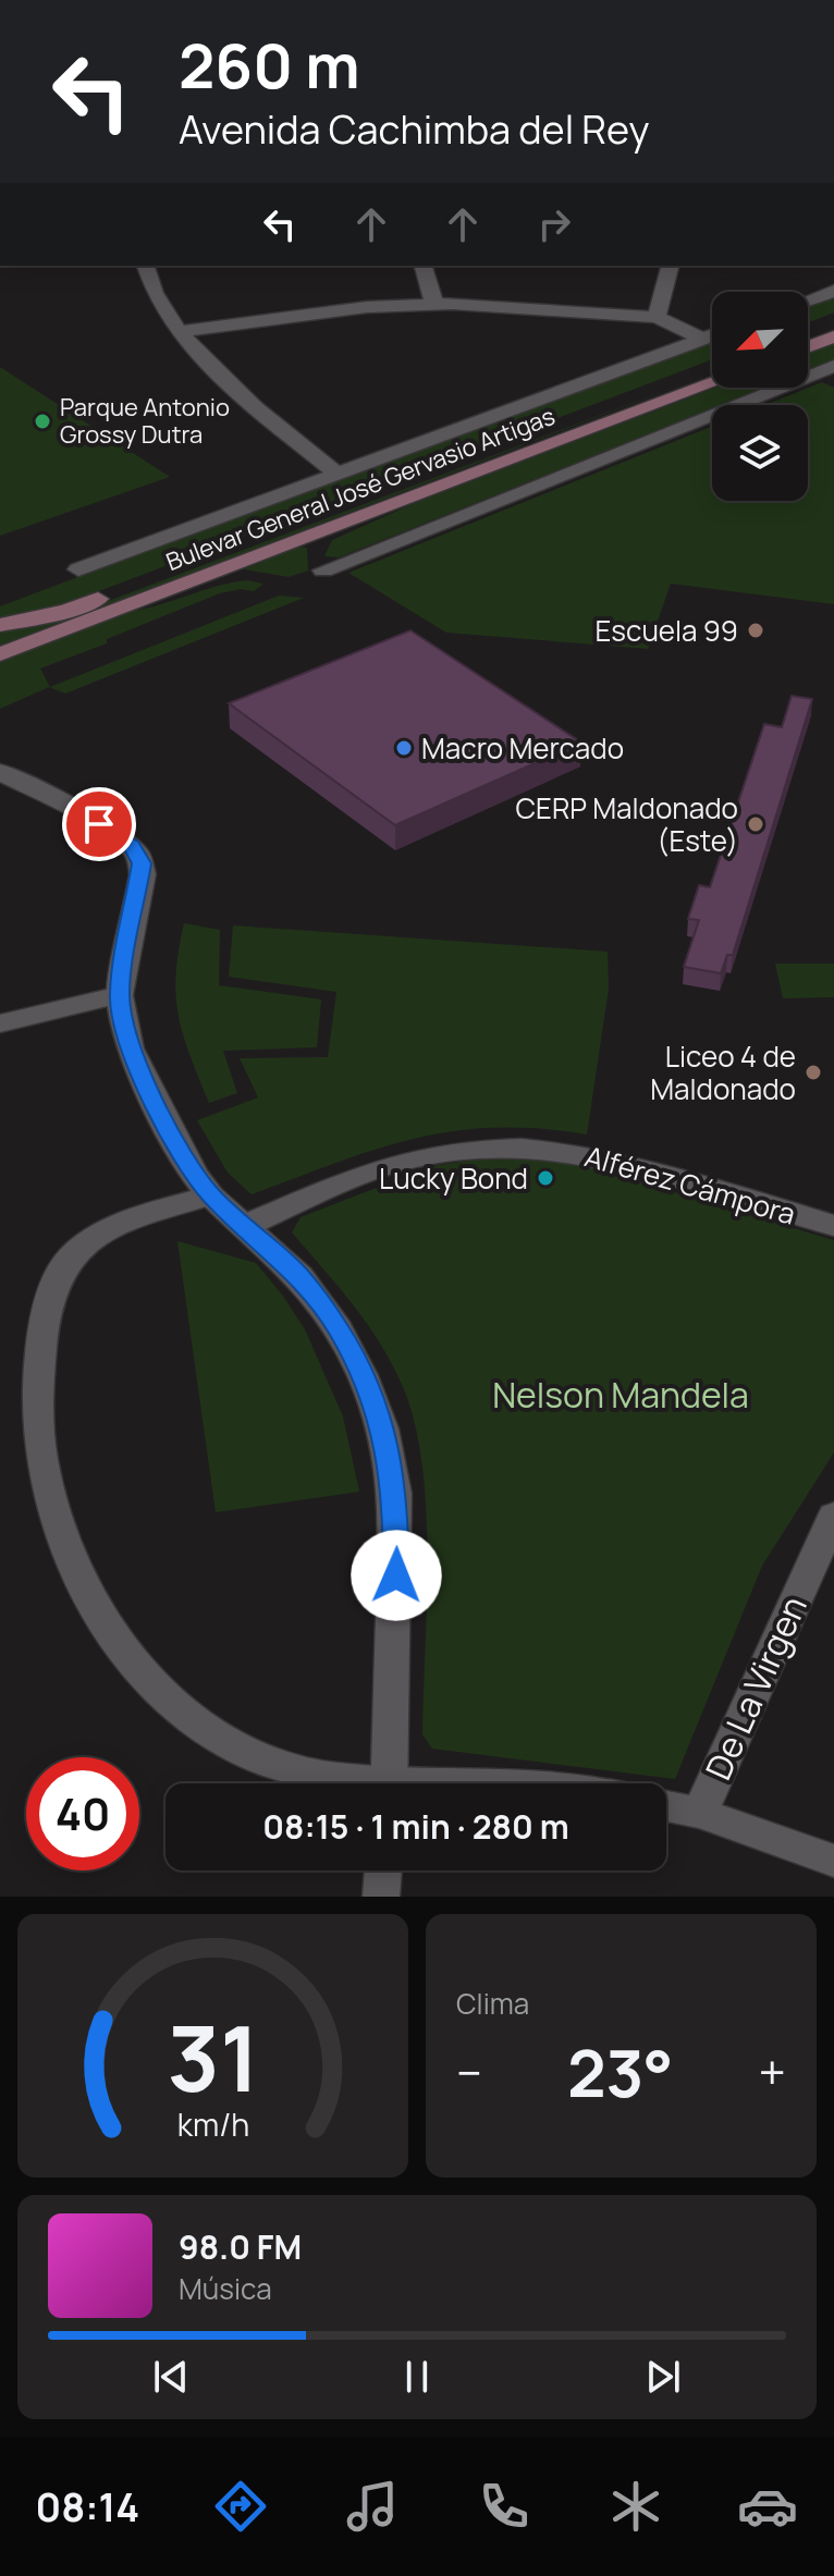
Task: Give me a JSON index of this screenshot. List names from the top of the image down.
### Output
{
  "streets": {
    "main road": ["Bulevar General José Gervasio Artigas"],
    "street": ["Alférez Cámpora", "De La Virgen"]
  },
  "parks": ["Nelson Mandela"],
  "places": [
    "Parque Antonio Grossy Dutra",
    "Escuela 99",
    "Macro Mercado",
    "CERP Maldonado (Este)",
    "Liceo 4 de Maldonado",
    "Lucky Bond"
  ],
  "north": "bottom left",
  "page": {
    "turn": ["260 m", "Avenida Cachimba del Rey"],
    "limit": "40",
    "trip": "08:15 · 1 min · 280 m",
    "tile": "Clima",
    "heat": ["−", "23°", "+"],
    "song": ["98.0 FM", "Música"],
    "tabs": "08:14",
    "gauge": ["31", "km/h"]
  }
}
